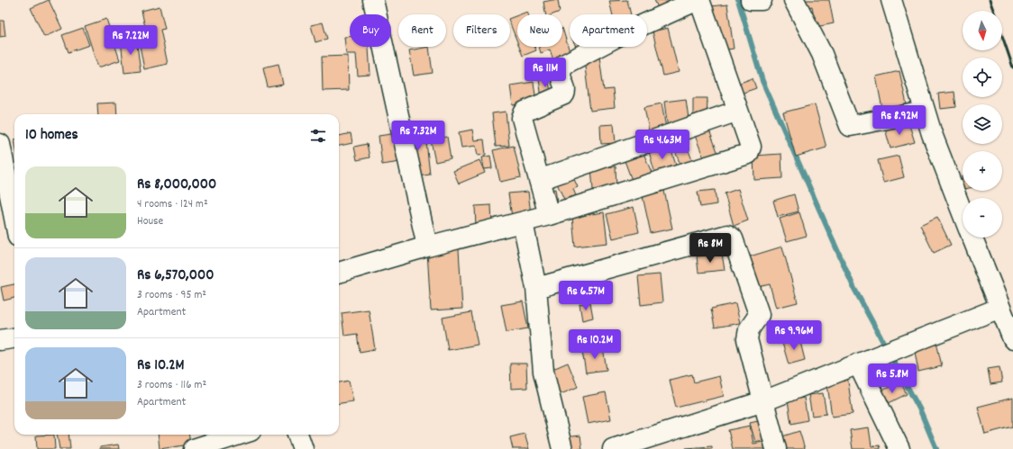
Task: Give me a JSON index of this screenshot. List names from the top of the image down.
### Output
{
  "north": "bottom",
  "page": {
    "map_buttons": ["+", "−"],
    "chip": [
      "Buy",
      "Rent",
      "Filters",
      "New",
      "Apartment"
    ],
    "price": [
      "Rs 7.22M",
      "Rs 11M",
      "Rs 8.92M",
      "Rs 7.32M",
      "Rs 4.63M",
      "Rs 8M",
      "Rs 6.57M",
      "Rs 9.96M",
      "Rs 10.2M",
      "Rs 5.8M"
    ],
    "heading": "10 homes",
    "list": [
      {
        "name": "Rs 8,000,000",
        "note": "4 rooms · 124 m² · House"
      },
      {
        "name": "Rs 6,570,000",
        "note": "3 rooms · 95 m² · Apartment"
      },
      {
        "name": "Rs 10.2M",
        "note": "3 rooms · 116 m² · Apartment"
      }
    ]
  }
}
